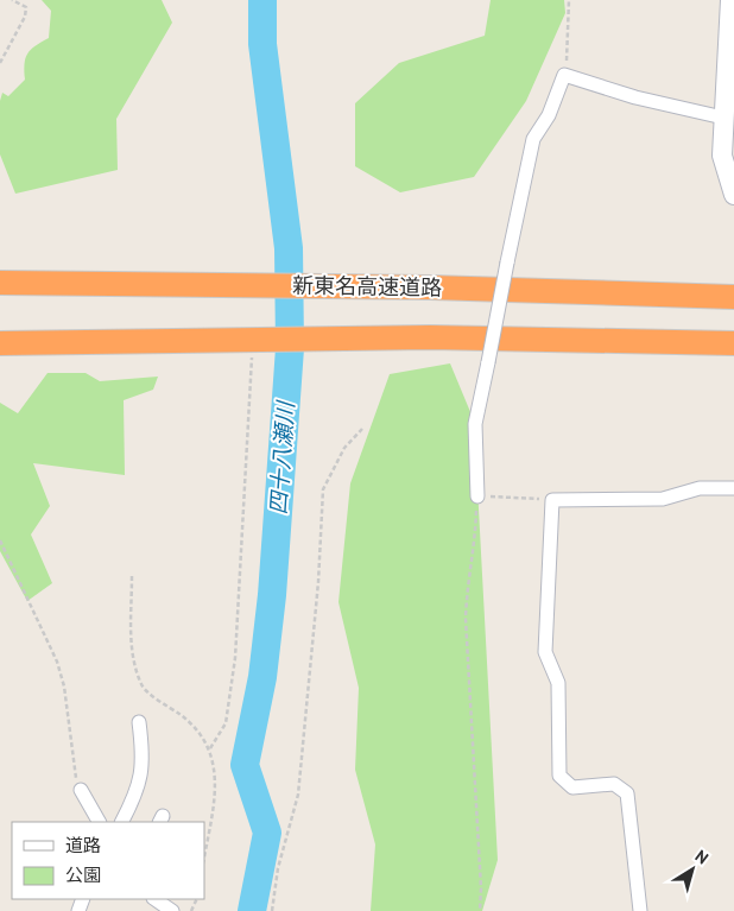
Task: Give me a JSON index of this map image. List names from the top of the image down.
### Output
{
  "streets": {
    "highway": ["新東名高速道路"]
  },
  "water": ["四十八瀬川"],
  "legend": ["道路", "公園"],
  "north": "top right"
}
